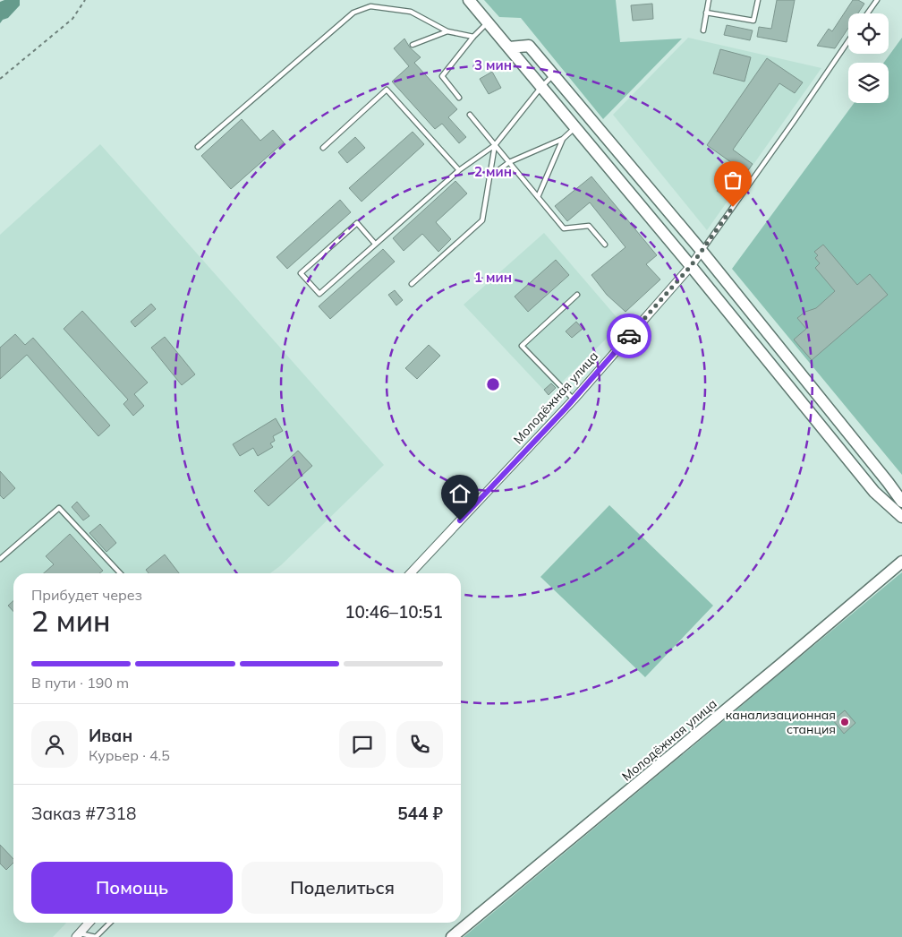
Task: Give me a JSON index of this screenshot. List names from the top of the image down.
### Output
{
  "streets": {
    "street": ["Молодёжная улица"]
  },
  "places": ["канализационная станция"],
  "page": {
    "heading": ["2 мин", "Прибудет через", "10:46–10:51"],
    "panel": [
      "Иван",
      "Курьер · 4.5",
      "Заказ #7318",
      "544 ₽"
    ],
    "bar": "В пути · 190 m",
    "buttons": ["Помощь", "Поделиться"]
  },
  "rings": ["3 мин", "2 мин", "1 мин"]
}
